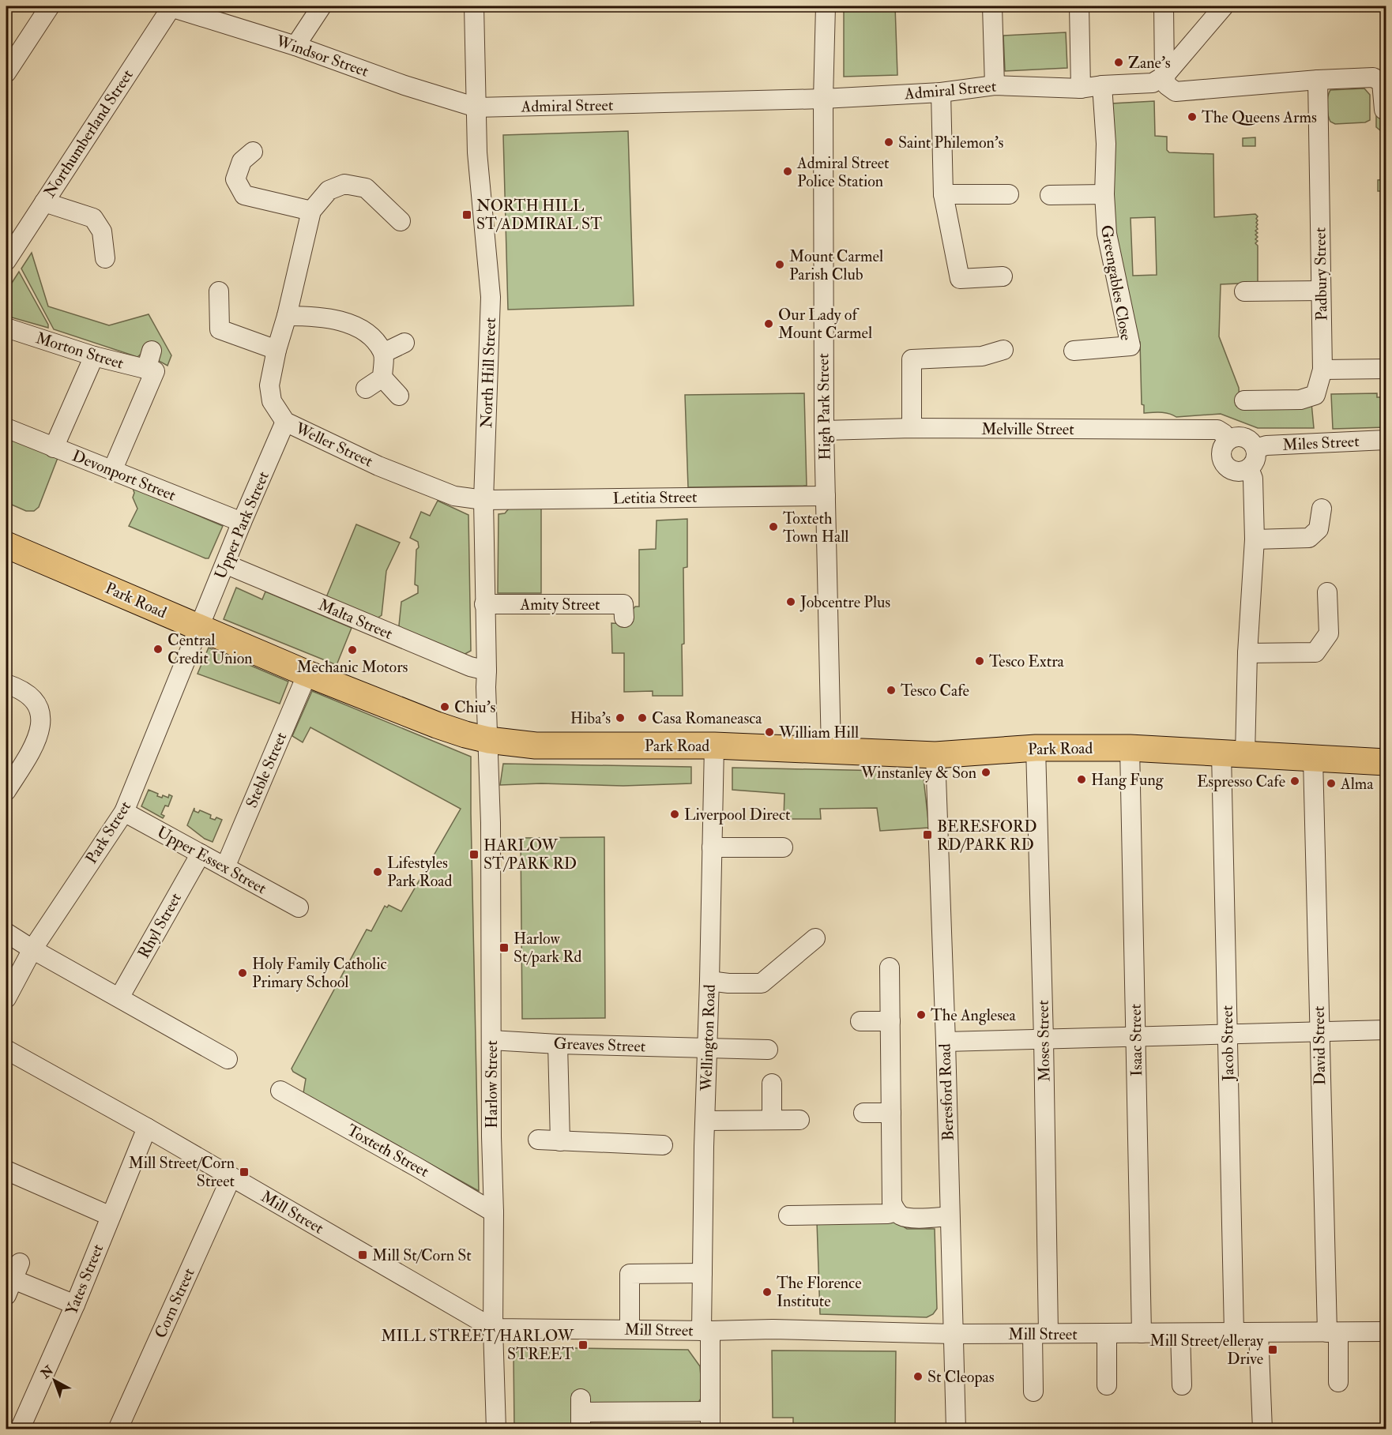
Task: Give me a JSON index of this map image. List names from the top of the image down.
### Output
{
  "streets": {
    "highway": ["Park Road"],
    "street": [
      "Windsor Street",
      "Admiral Street",
      "Northumberland Street",
      "Padbury Street",
      "Greengables Close",
      "Morton Street",
      "North Hill Street",
      "High Park Street",
      "Melville Street",
      "Miles Street",
      "Weller Street",
      "Devonport Street",
      "Letitia Street",
      "Upper Park Street",
      "Amity Street",
      "Malta Street",
      "Steble Street",
      "Park Street",
      "Upper Essex Street",
      "Rhyl Street",
      "Wellington Road",
      "Isaac Street",
      "Moses Street",
      "Jacob Street",
      "Greaves Street",
      "David Street",
      "Harlow Street",
      "Beresford Road",
      "Toxteth Street",
      "Mill Street",
      "Yates Street",
      "Corn Street"
    ]
  },
  "crossings": [
    ["Windsor Street", "Admiral Street"],
    ["Windsor Street", "Northumberland Street"],
    ["Windsor Street", "North Hill Street"],
    ["Admiral Street", "Greengables Close"],
    ["Admiral Street", "North Hill Street"],
    ["Admiral Street", "High Park Street"],
    ["North Hill Street", "Weller Street"],
    ["North Hill Street", "Letitia Street"],
    ["North Hill Street", "Park Road"],
    ["North Hill Street", "Amity Street"],
    ["North Hill Street", "Malta Street"],
    ["North Hill Street", "Harlow Street"],
    ["High Park Street", "Melville Street"],
    ["High Park Street", "Letitia Street"],
    ["High Park Street", "Park Road"],
    ["Melville Street", "Miles Street"],
    ["Weller Street", "Letitia Street"],
    ["Weller Street", "Upper Park Street"],
    ["Devonport Street", "Upper Park Street"],
    ["Upper Park Street", "Park Road"],
    ["Upper Park Street", "Malta Street"],
    ["Upper Park Street", "Park Street"],
    ["Park Road", "Steble Street"],
    ["Park Road", "Park Street"],
    ["Park Road", "Wellington Road"],
    ["Park Road", "Isaac Street"],
    ["Park Road", "Moses Street"],
    ["Park Road", "Jacob Street"],
    ["Park Road", "David Street"],
    ["Park Road", "Harlow Street"],
    ["Park Road", "Beresford Road"],
    ["Steble Street", "Upper Essex Street"],
    ["Park Street", "Upper Essex Street"],
    ["Upper Essex Street", "Rhyl Street"],
    ["Wellington Road", "Greaves Street"],
    ["Wellington Road", "Mill Street"],
    ["Isaac Street", "Mill Street"],
    ["Moses Street", "Mill Street"],
    ["Jacob Street", "Mill Street"],
    ["Greaves Street", "Harlow Street"],
    ["David Street", "Mill Street"],
    ["Harlow Street", "Toxteth Street"],
    ["Harlow Street", "Mill Street"],
    ["Beresford Road", "Mill Street"],
    ["Mill Street", "Yates Street"],
    ["Mill Street", "Corn Street"]
  ],
  "places": {
    "other": [
      "Zane's",
      "The Queens Arms",
      "Saint Philemon's",
      "Admiral Street Police Station",
      "Mount Carmel Parish Club",
      "Our Lady of Mount Carmel",
      "Toxteth Town Hall",
      "Jobcentre Plus",
      "Central Credit Union",
      "Mechanic Motors",
      "Tesco Extra",
      "Tesco Cafe",
      "Chiu's",
      "Hiba's",
      "Casa Romaneasca",
      "William Hill",
      "Winstanley & Son",
      "Hang Fung",
      "Espresso Cafe",
      "Alma",
      "Liverpool Direct",
      "Lifestyles Park Road",
      "Holy Family Catholic Primary School",
      "The Anglesea",
      "The Florence Institute",
      "St Cleopas"
    ],
    "transit": [
      "NORTH HILL ST/ADMIRAL ST",
      "BERESFORD RD/PARK RD",
      "HARLOW ST/PARK RD",
      "Harlow St/park Rd",
      "Mill Street/Corn Street",
      "Mill St/Corn St",
      "MILL STREET/HARLOW STREET",
      "Mill Street/elleray Drive"
    ]
  },
  "north": "top left"
}
